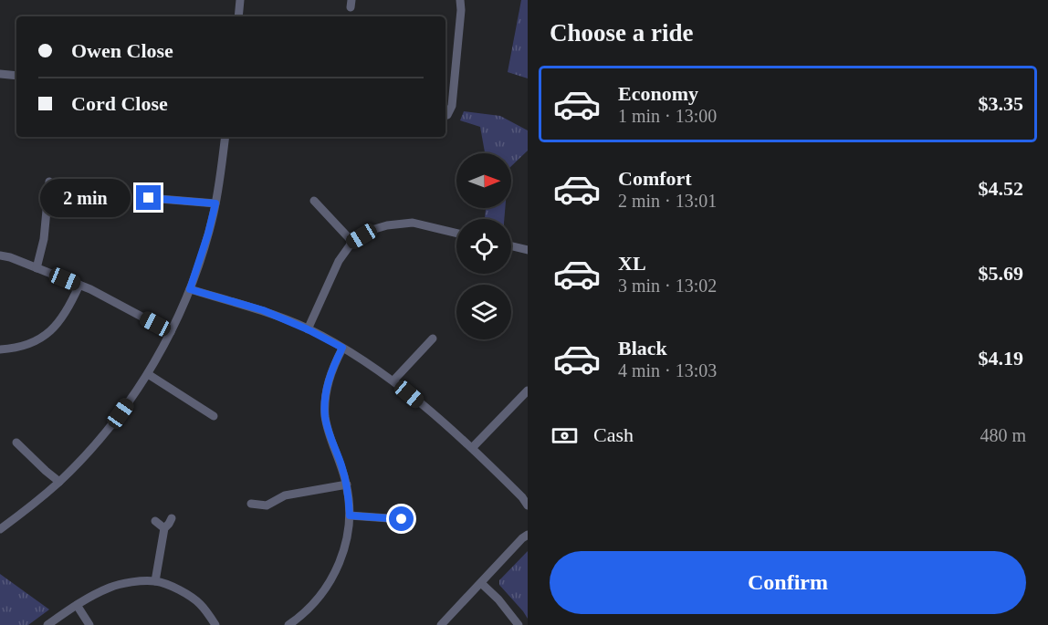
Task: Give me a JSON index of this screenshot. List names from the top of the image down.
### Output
{
  "north": "right",
  "page": {
    "heading": "Choose a ride",
    "banner": ["Owen Close", "Cord Close"],
    "list": [
      {
        "name": "Economy",
        "note": "1 min · 13:00",
        "value": "$3.35"
      },
      {
        "name": "Comfort",
        "note": "2 min · 13:01",
        "value": "$4.52"
      },
      {
        "name": "XL",
        "note": "3 min · 13:02",
        "value": "$5.69"
      },
      {
        "name": "Black",
        "note": "4 min · 13:03",
        "value": "$4.19"
      }
    ],
    "bubble": "2 min",
    "pay": ["Cash", "480 m"],
    "buttons": "Confirm"
  }
}
